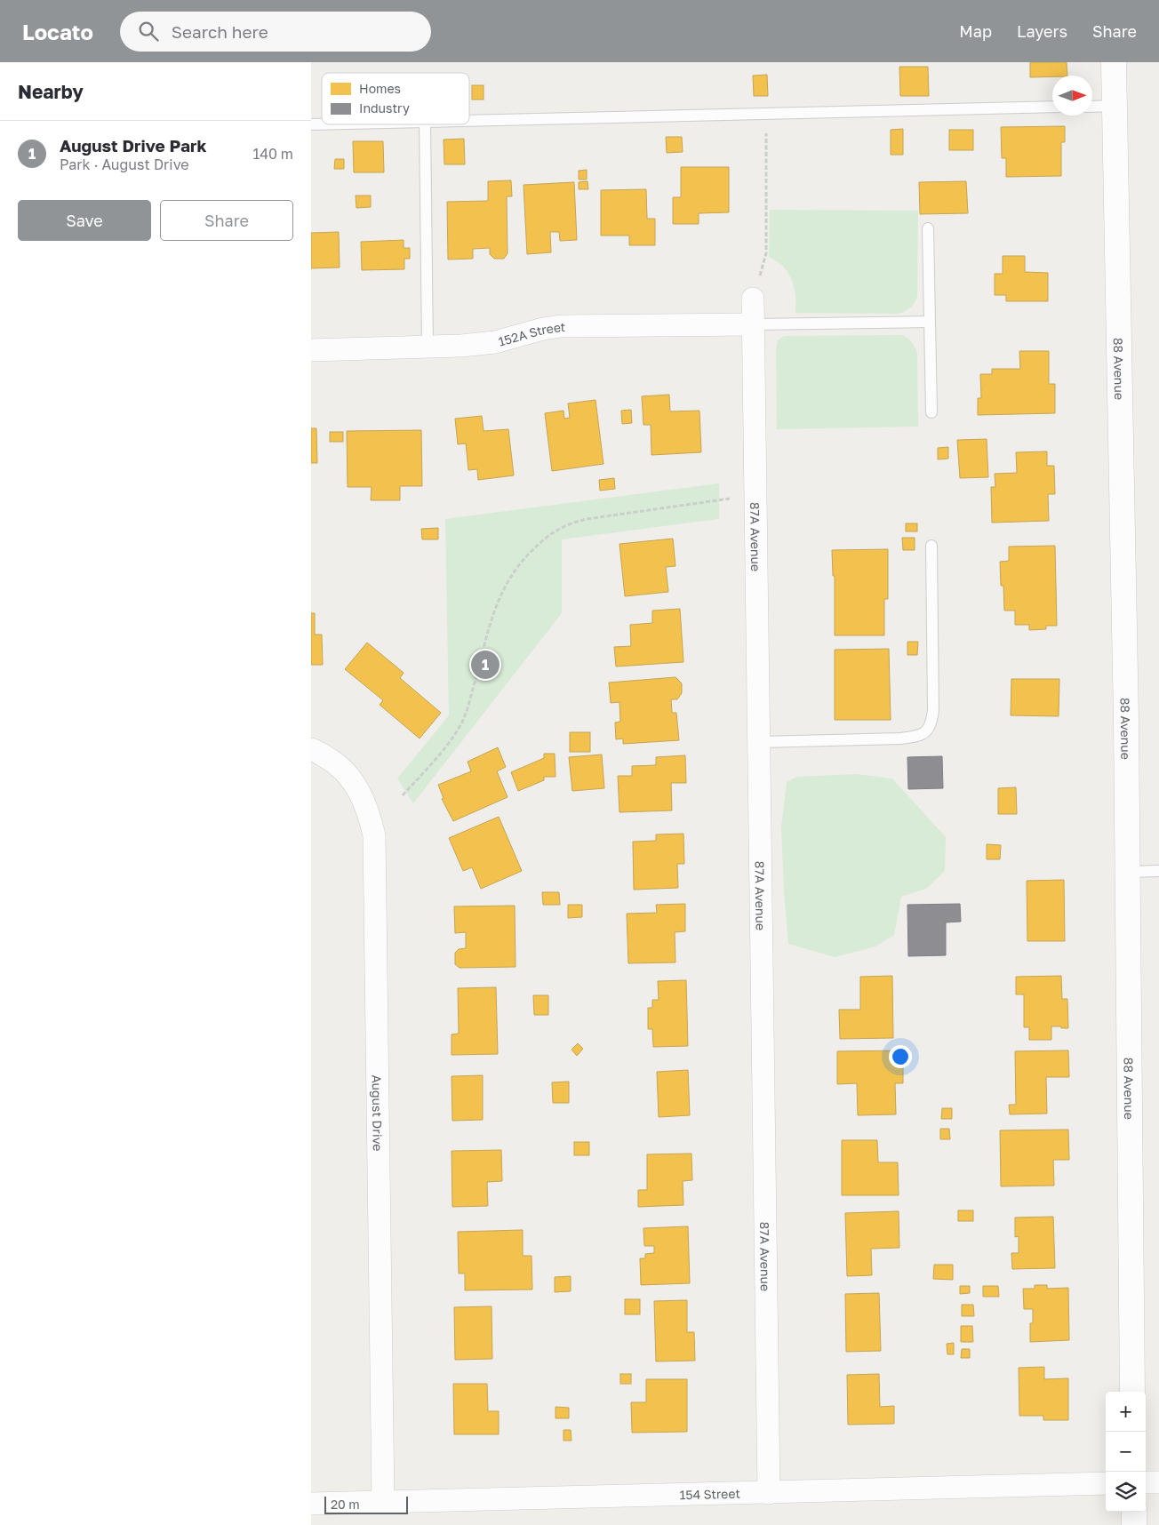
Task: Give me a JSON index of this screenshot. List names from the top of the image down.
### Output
{
  "streets": {
    "main road": ["88 Avenue"],
    "street": [
      "152A Street",
      "87A Avenue",
      "August Drive",
      "154 Street"
    ]
  },
  "crossings": [
    ["152A Street", "87A Avenue"],
    ["87A Avenue", "154 Street"],
    ["August Drive", "154 Street"]
  ],
  "legend": ["Homes", "Industry"],
  "scale_bar": "20 m",
  "north": "right",
  "page": {
    "header": "Locato",
    "search": "Search here",
    "nav": ["Map", "Layers", "Share"],
    "heading": "Nearby",
    "list": [
      {
        "mark": "1",
        "name": "August Drive Park",
        "note": "Park · August Drive",
        "value": "140 m"
      }
    ],
    "buttons": ["Save", "Share"],
    "pins": "1",
    "map_buttons": ["+", "−"],
    "scale": "20 m"
  }
}
